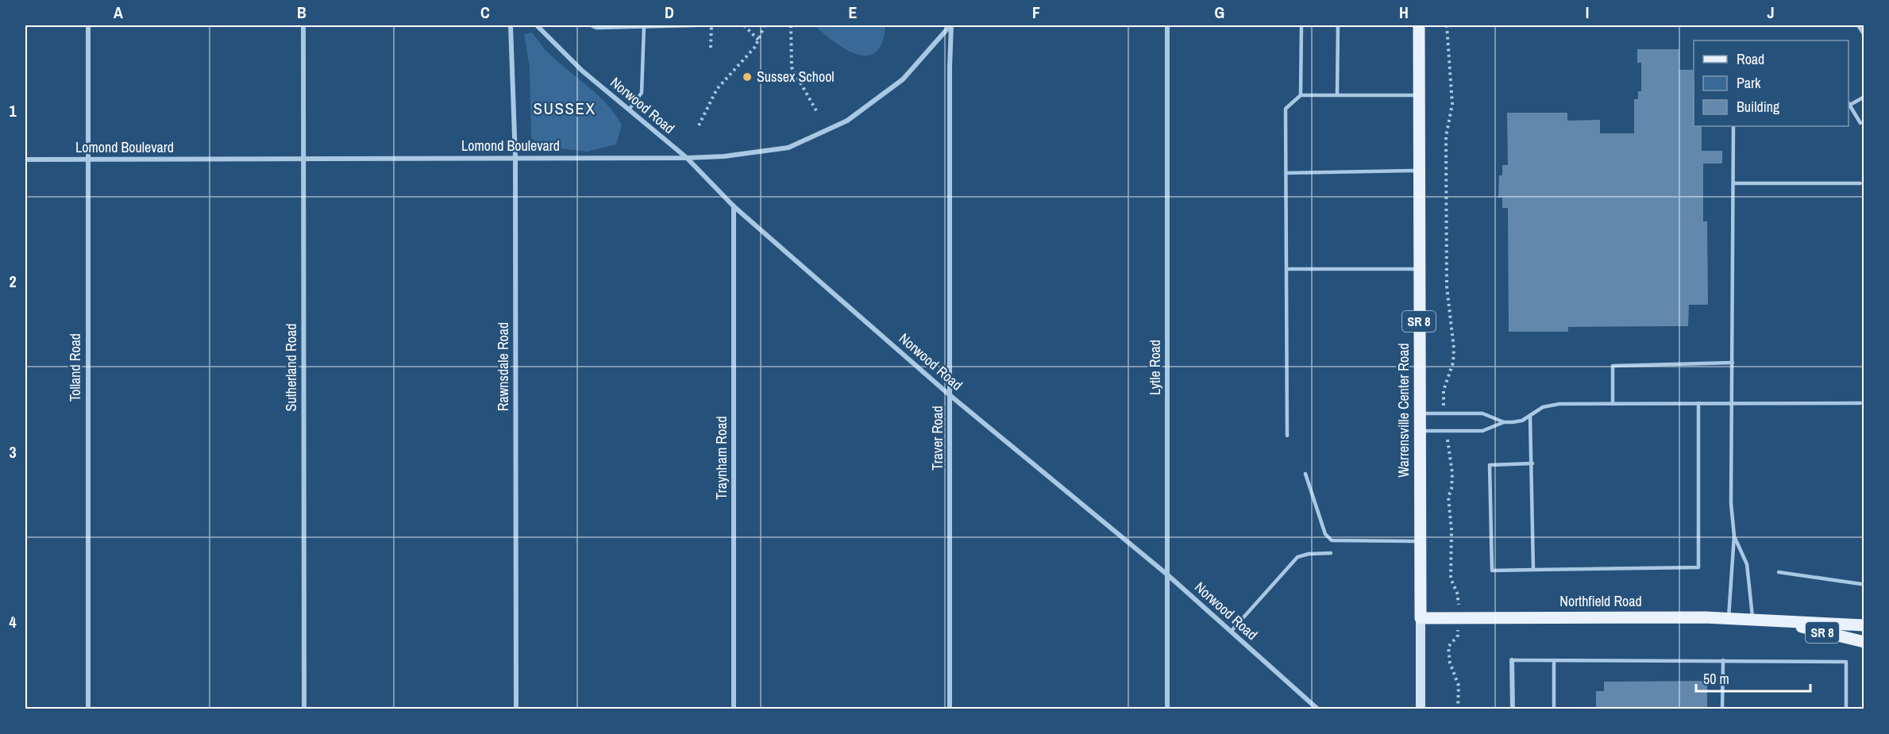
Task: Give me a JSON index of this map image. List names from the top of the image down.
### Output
{
  "streets": {
    "main road": ["SR 8", "Warrensville Center Road", "Northfield Road"],
    "street": [
      "Norwood Road",
      "Lomond Boulevard",
      "Rawnsdale Road",
      "Tolland Road",
      "Sutherland Road",
      "Lytle Road",
      "Traver Road",
      "Traynham Road"
    ]
  },
  "crossings": [
    ["Norwood Road", "Lomond Boulevard"],
    ["Norwood Road", "Lytle Road"],
    ["Norwood Road", "Traver Road"],
    ["Norwood Road", "Traynham Road"],
    ["Lomond Boulevard", "Rawnsdale Road"],
    ["Lomond Boulevard", "Tolland Road"],
    ["Lomond Boulevard", "Sutherland Road"],
    ["Lomond Boulevard", "Traver Road"],
    ["Warrensville Center Road", "Northfield Road"]
  ],
  "districts": ["SUSSEX"],
  "places": ["Sussex School"],
  "legend": ["Road", "Park", "Building"],
  "scale_bar": "50 m",
  "grid": {
    "columns": [
      "A",
      "B",
      "C",
      "D",
      "E",
      "F",
      "G",
      "H",
      "I",
      "J"
    ],
    "rows": [
      "1",
      "2",
      "3",
      "4"
    ]
  }
}
